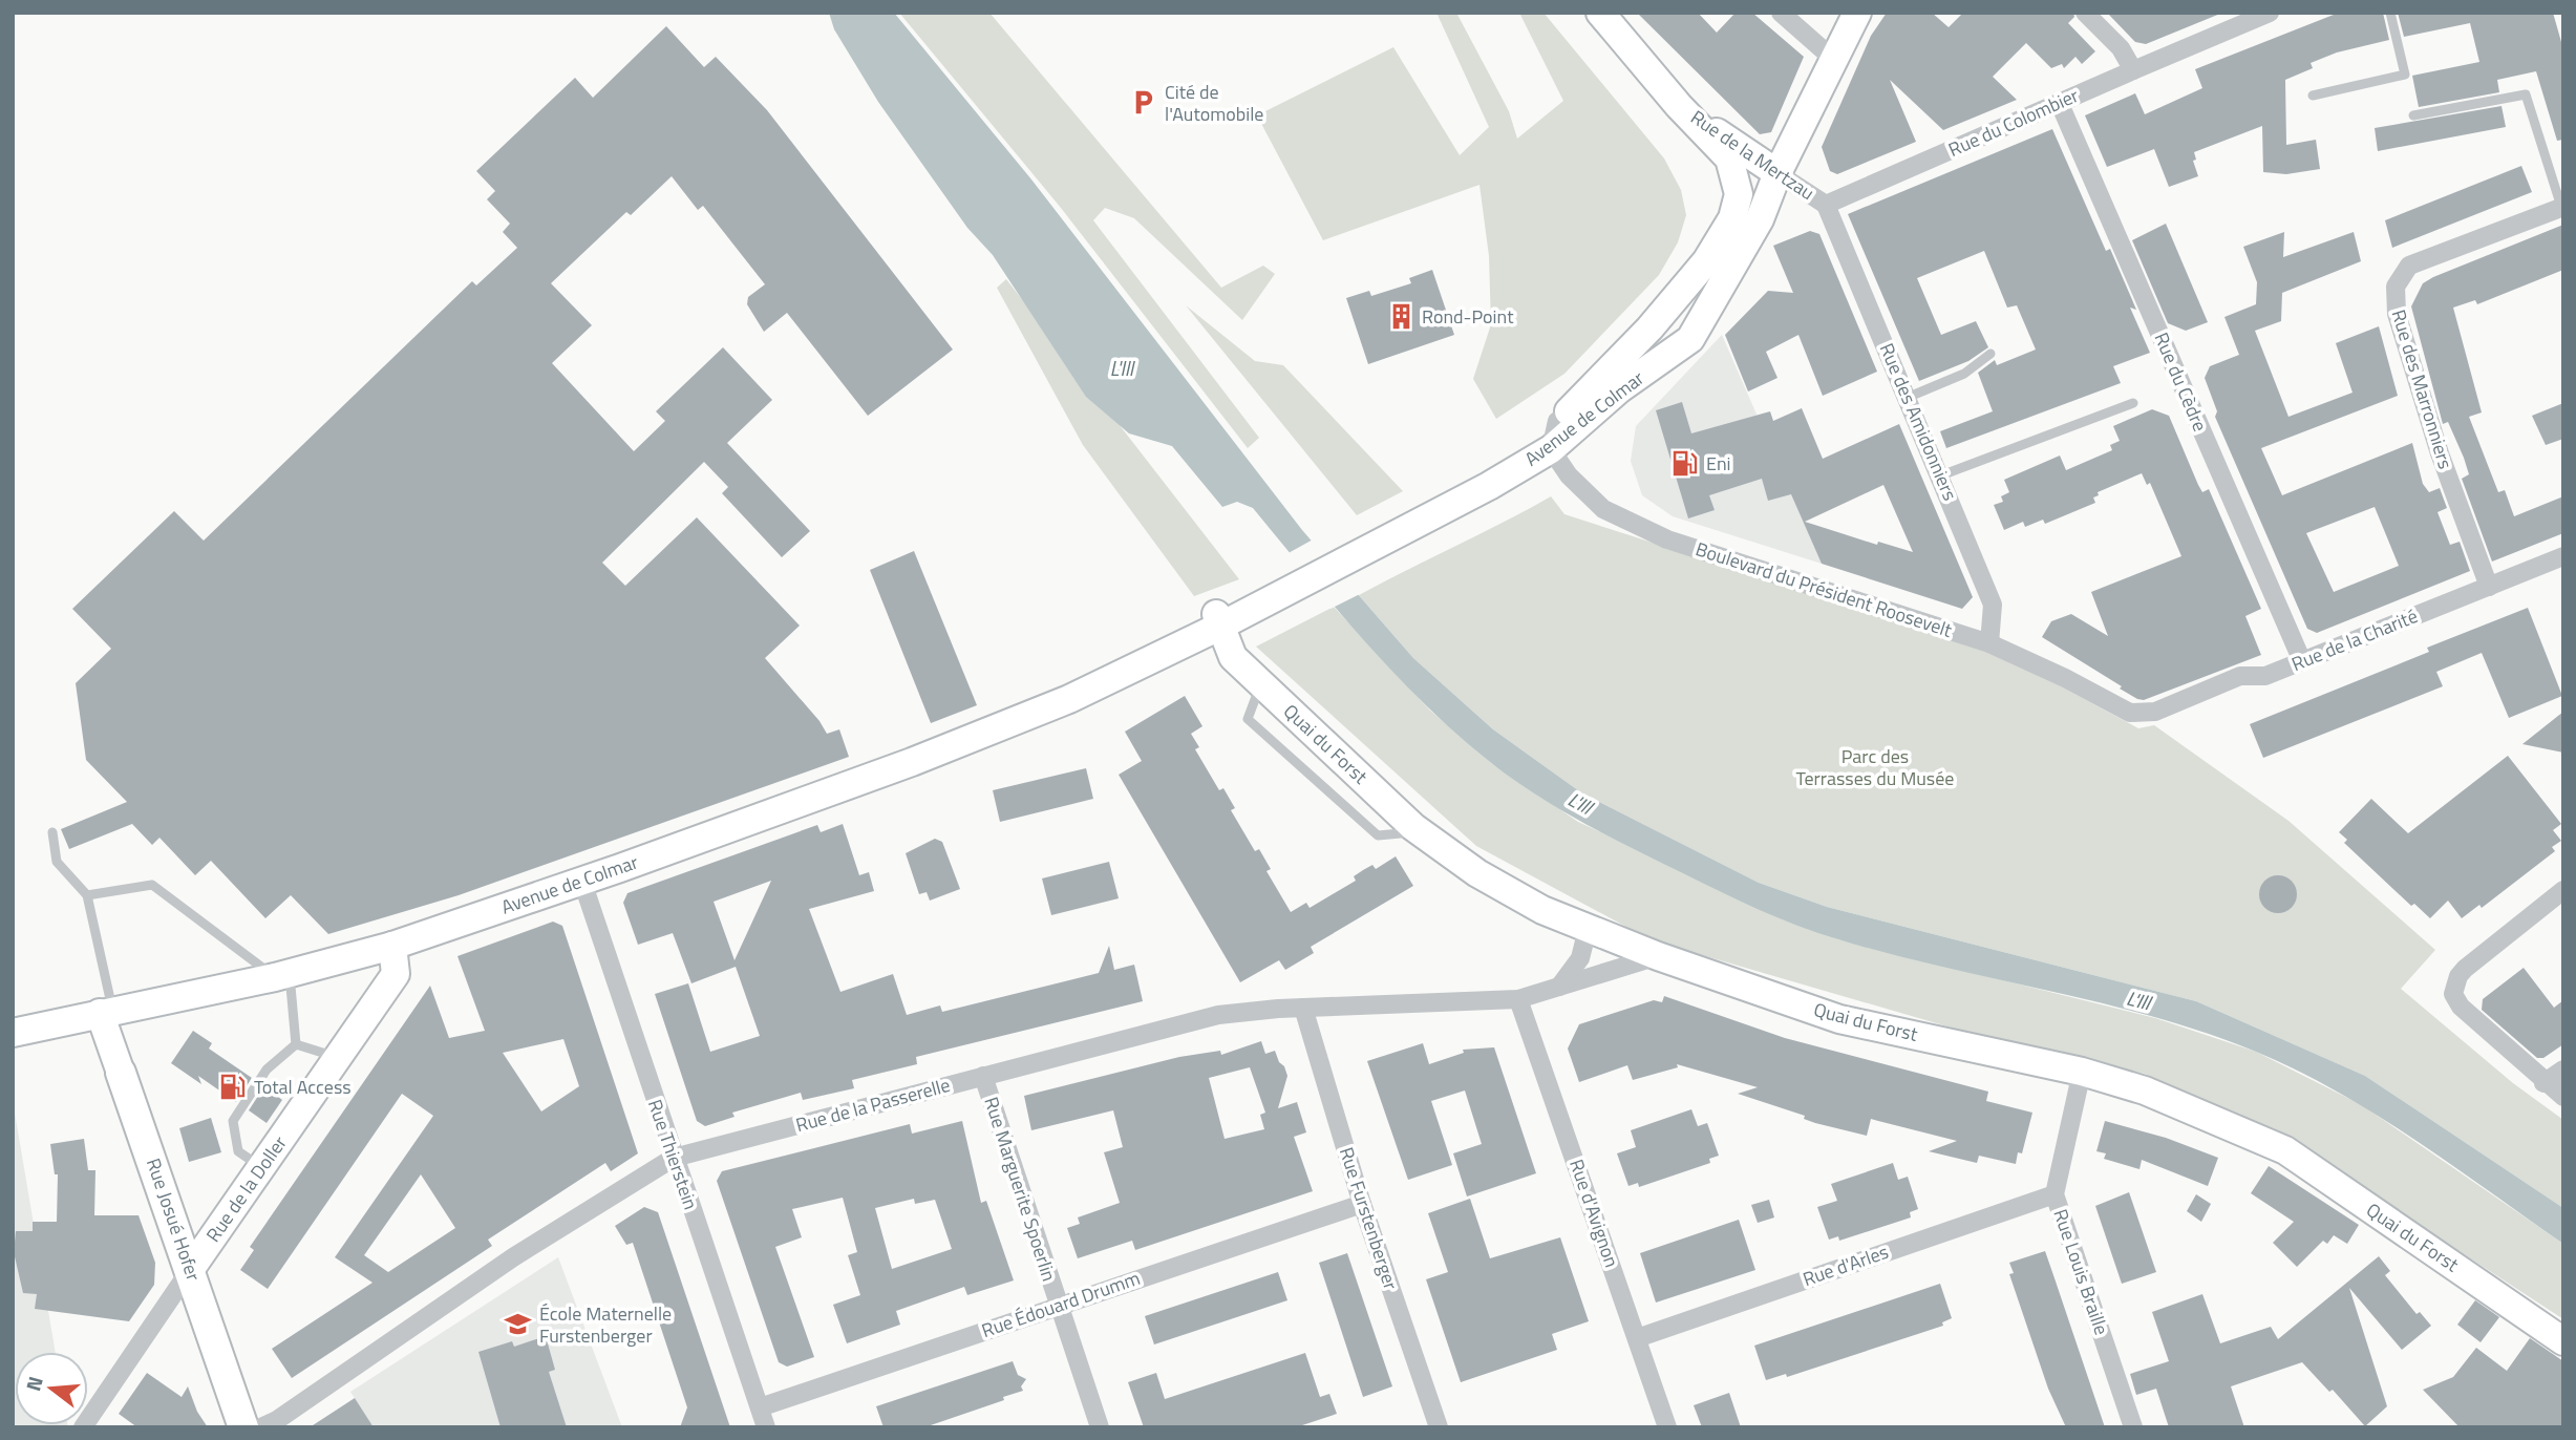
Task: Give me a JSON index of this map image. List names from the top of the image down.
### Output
{
  "streets": {
    "main road": [
      "Rue de la Mertzau",
      "Avenue de Colmar",
      "Quai du Forst",
      "Rue de la Doller",
      "Rue Josué Hofer"
    ],
    "street": [
      "Rue du Colombier",
      "Rue du Cèdre",
      "Rue des Marronniers",
      "Rue des Amidonniers",
      "Boulevard du Président Roosevelt",
      "Rue de la Charité",
      "Rue de la Passerelle",
      "Rue Thierstein",
      "Rue Marguerite Spoerlin",
      "Rue d'Avignon",
      "Rue Furstenberger",
      "Rue d'Arles",
      "Rue Louis Braille",
      "Rue Édouard Drumm"
    ]
  },
  "crossings": [
    ["Rue du Colombier", "Rue de la Mertzau"],
    ["Rue du Colombier", "Rue du Cèdre"],
    ["Rue du Colombier", "Rue des Amidonniers"],
    ["Rue de la Mertzau", "Avenue de Colmar"],
    ["Rue de la Mertzau", "Rue des Amidonniers"],
    ["Rue du Cèdre", "Rue de la Charité"],
    ["Rue des Marronniers", "Rue de la Charité"],
    ["Avenue de Colmar", "Boulevard du Président Roosevelt"],
    ["Avenue de Colmar", "Quai du Forst"],
    ["Avenue de Colmar", "Rue Thierstein"],
    ["Avenue de Colmar", "Rue de la Doller"],
    ["Avenue de Colmar", "Rue Josué Hofer"],
    ["Rue des Amidonniers", "Boulevard du Président Roosevelt"],
    ["Boulevard du Président Roosevelt", "Rue de la Charité"],
    ["Quai du Forst", "Rue de la Passerelle"],
    ["Quai du Forst", "Rue Louis Braille"],
    ["Rue de la Passerelle", "Rue Thierstein"],
    ["Rue de la Passerelle", "Rue Marguerite Spoerlin"],
    ["Rue de la Passerelle", "Rue d'Avignon"],
    ["Rue de la Passerelle", "Rue Furstenberger"],
    ["Rue Thierstein", "Rue Édouard Drumm"],
    ["Rue de la Doller", "Rue Josué Hofer"],
    ["Rue Marguerite Spoerlin", "Rue Édouard Drumm"],
    ["Rue d'Avignon", "Rue d'Arles"],
    ["Rue Furstenberger", "Rue Édouard Drumm"],
    ["Rue d'Arles", "Rue Louis Braille"]
  ],
  "water": ["L'Ill"],
  "parks": ["Parc des Terrasses du Musée"],
  "places": {
    "parking": ["Cité de l'Automobile"],
    "building": ["Rond-Point"],
    "fuel station": ["Eni", "Total Access"],
    "school or university": ["École Maternelle Furstenberger"]
  },
  "north": "left"
}
